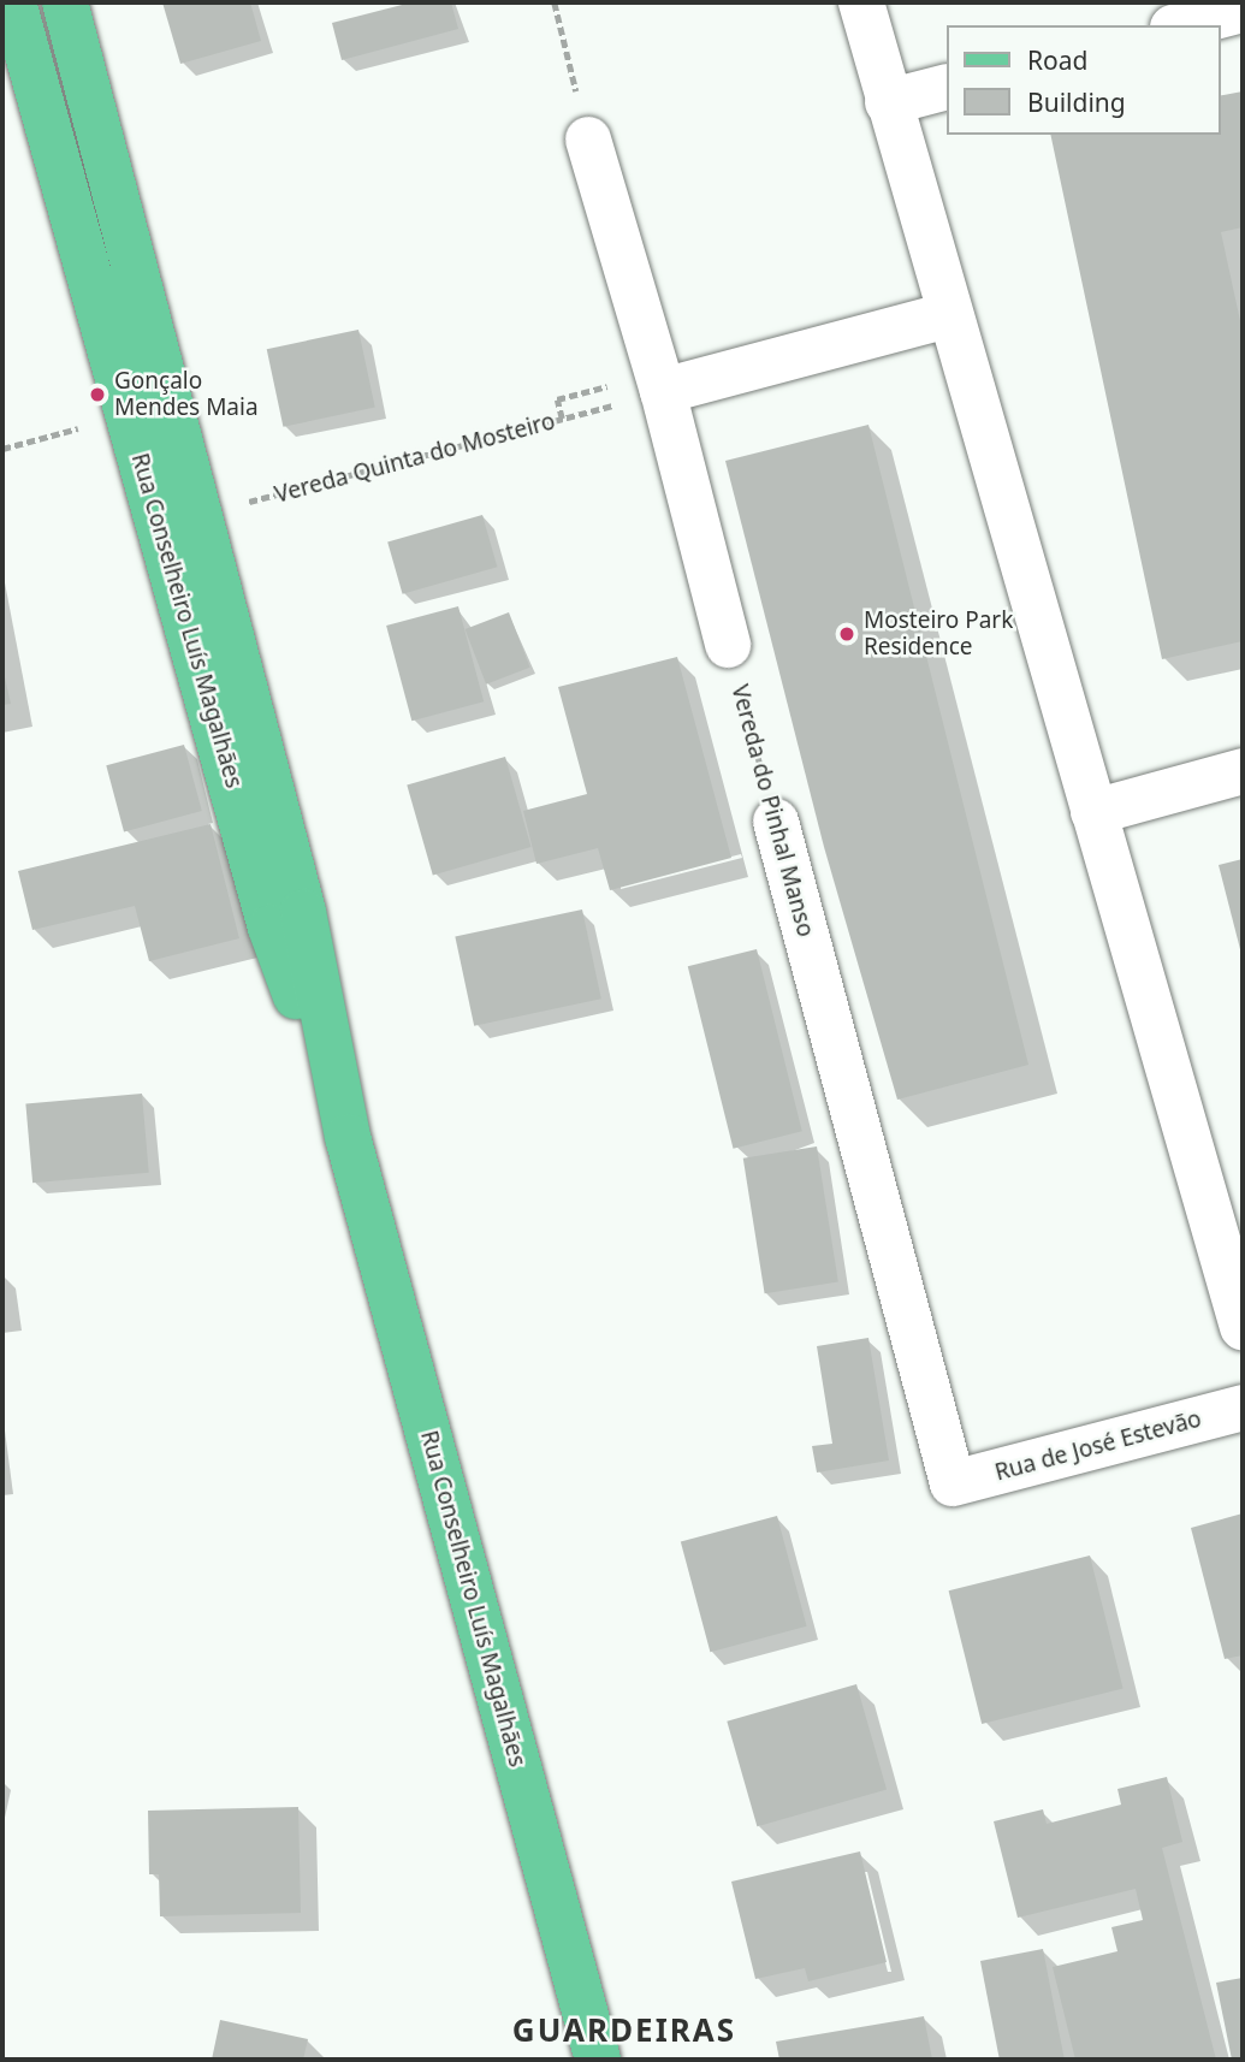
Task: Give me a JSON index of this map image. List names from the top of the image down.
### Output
{
  "streets": {
    "main road": ["Rua Conselheiro Luís Magalhães"],
    "street": ["Vereda do Pinhal Manso", "Rua de José Estevão"],
    "path": ["Vereda Quinta do Mosteiro"]
  },
  "crossings": [
    ["Vereda Quinta do Mosteiro", "Rua Conselheiro Luís Magalhães"],
    ["Vereda do Pinhal Manso", "Rua de José Estevão"]
  ],
  "districts": ["GUARDEIRAS"],
  "places": ["Gonçalo Mendes Maia", "Mosteiro Park Residence"],
  "legend": ["Road", "Building"]
}
